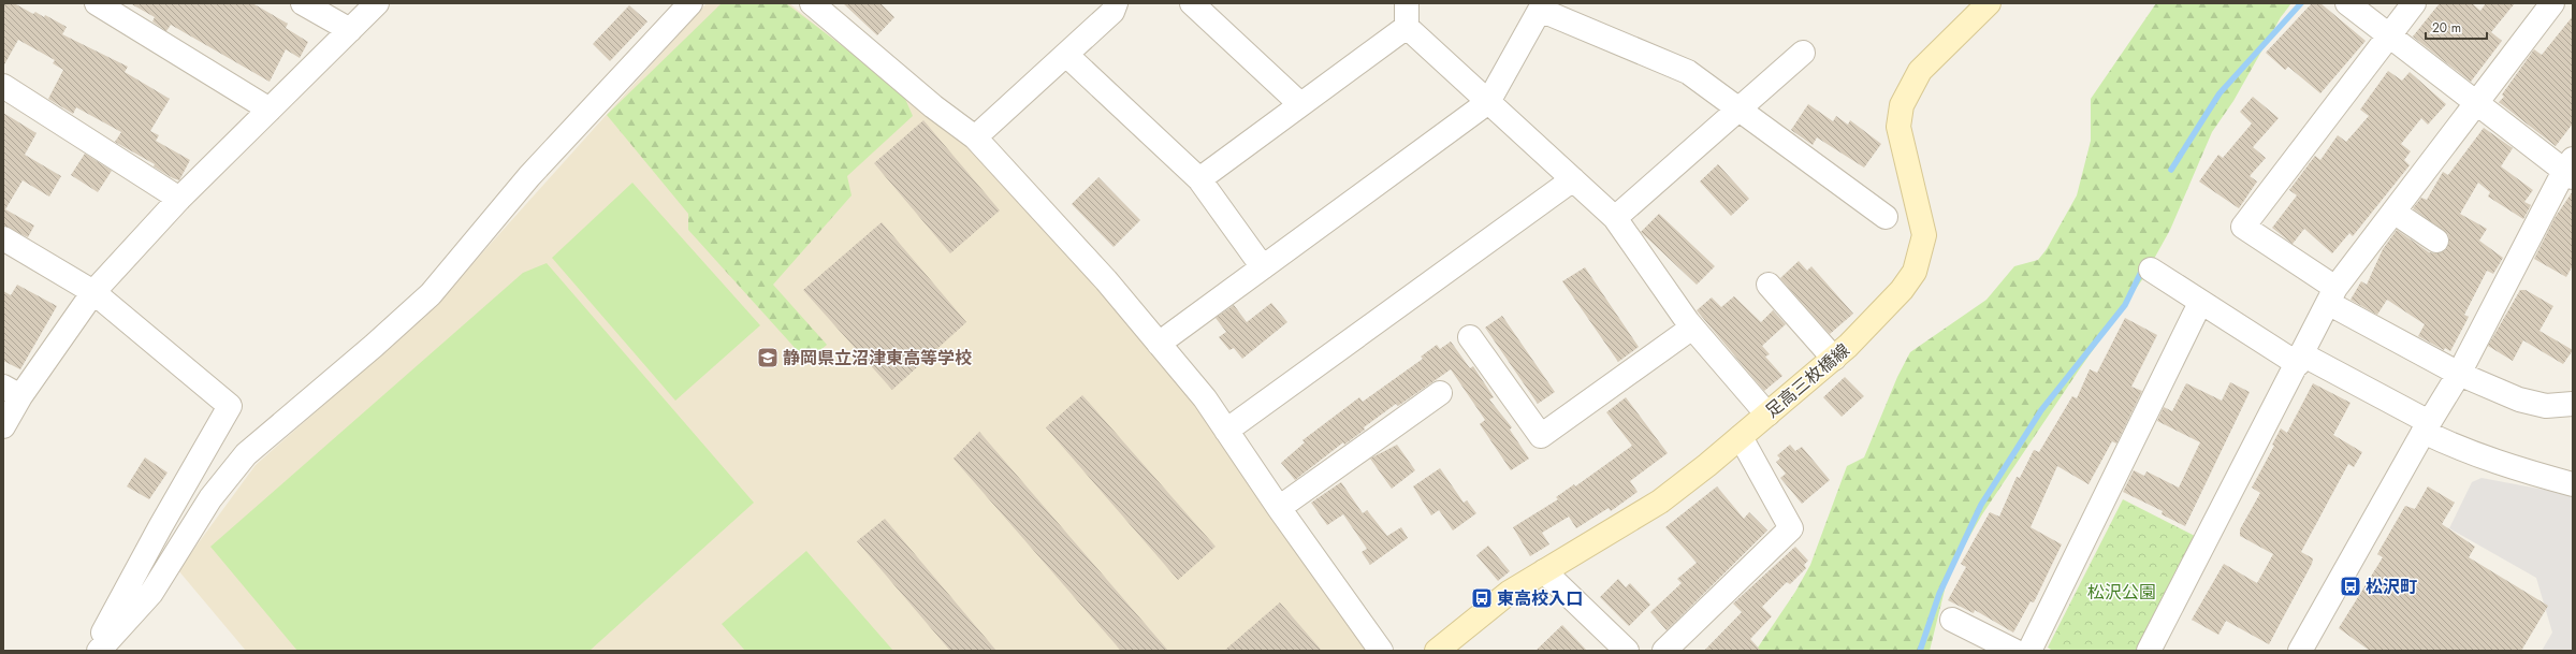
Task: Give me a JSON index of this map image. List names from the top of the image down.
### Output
{
  "streets": {
    "main road": ["足高三枚橋線"]
  },
  "parks": ["松沢公園"],
  "places": {
    "school or university": ["静岡県立沼津東高等学校"],
    "bus stop": ["松沢町", "東高校入口"]
  },
  "scale_bar": "20 m"
}
